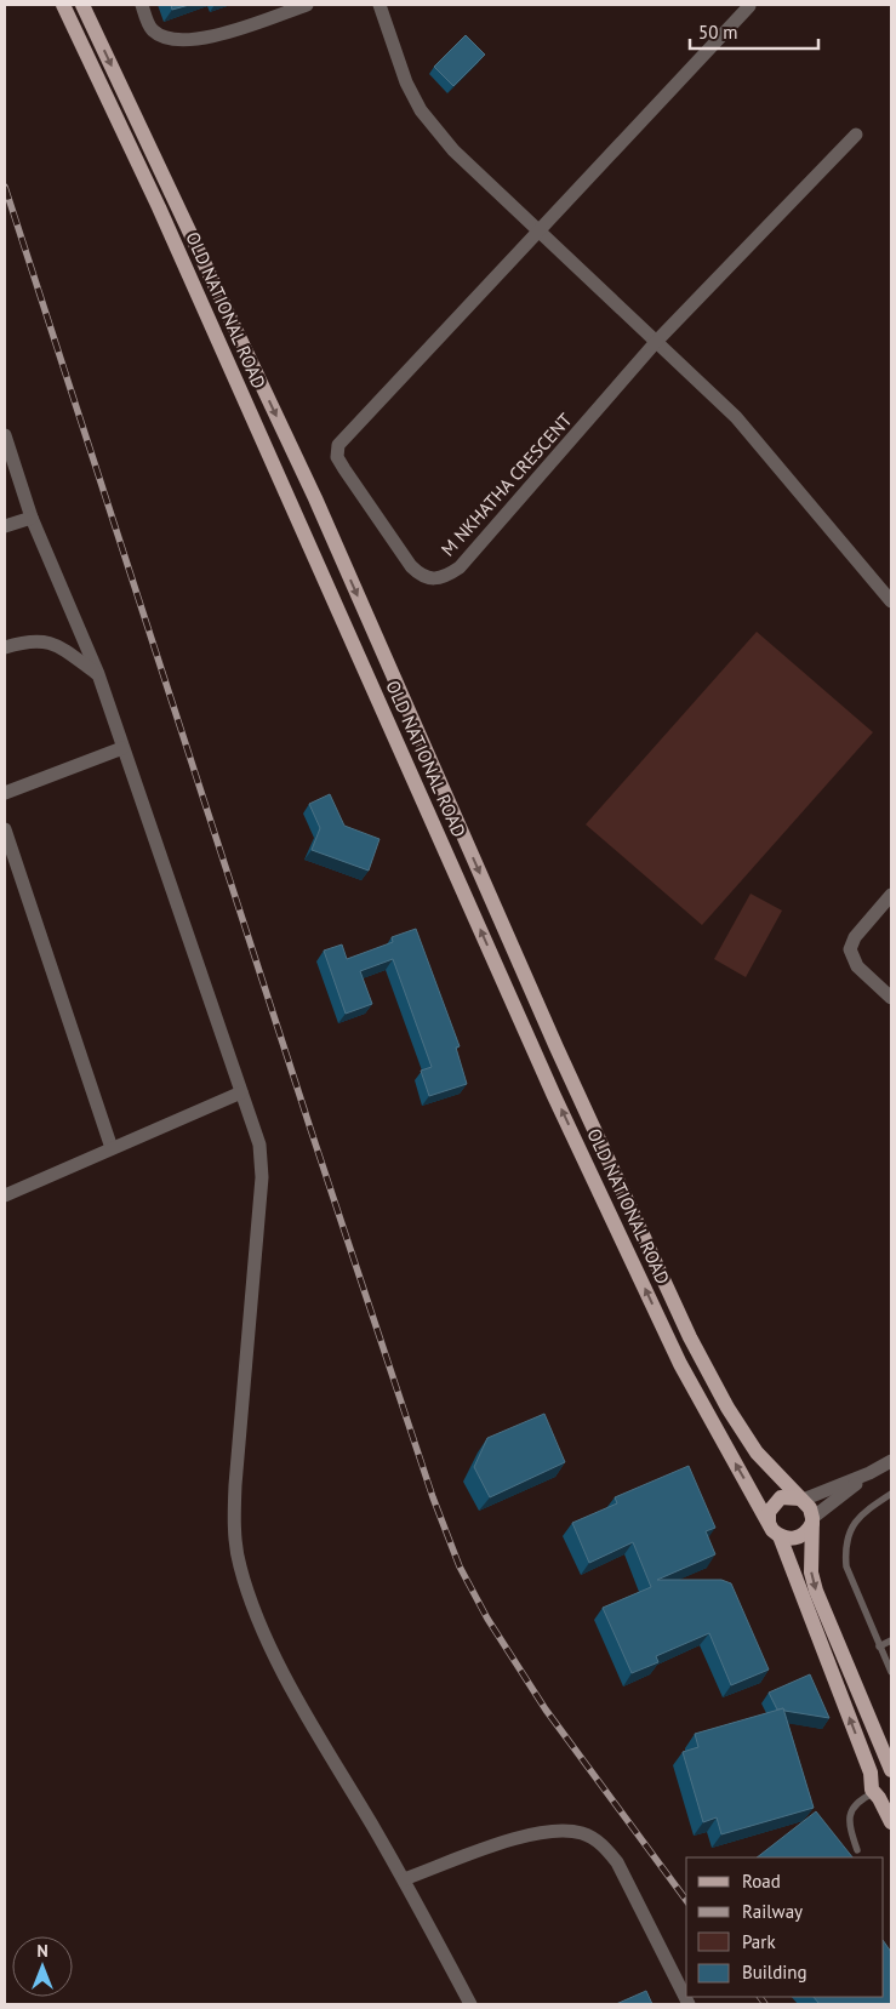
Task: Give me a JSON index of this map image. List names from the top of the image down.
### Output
{
  "streets": {
    "main road": ["OLD NATIONAL ROAD"],
    "street": ["M NKHATHA CRESCENT"]
  },
  "legend": [
    "Road",
    "Railway",
    "Park",
    "Building"
  ],
  "scale_bar": "50 m",
  "north": "top"
}
